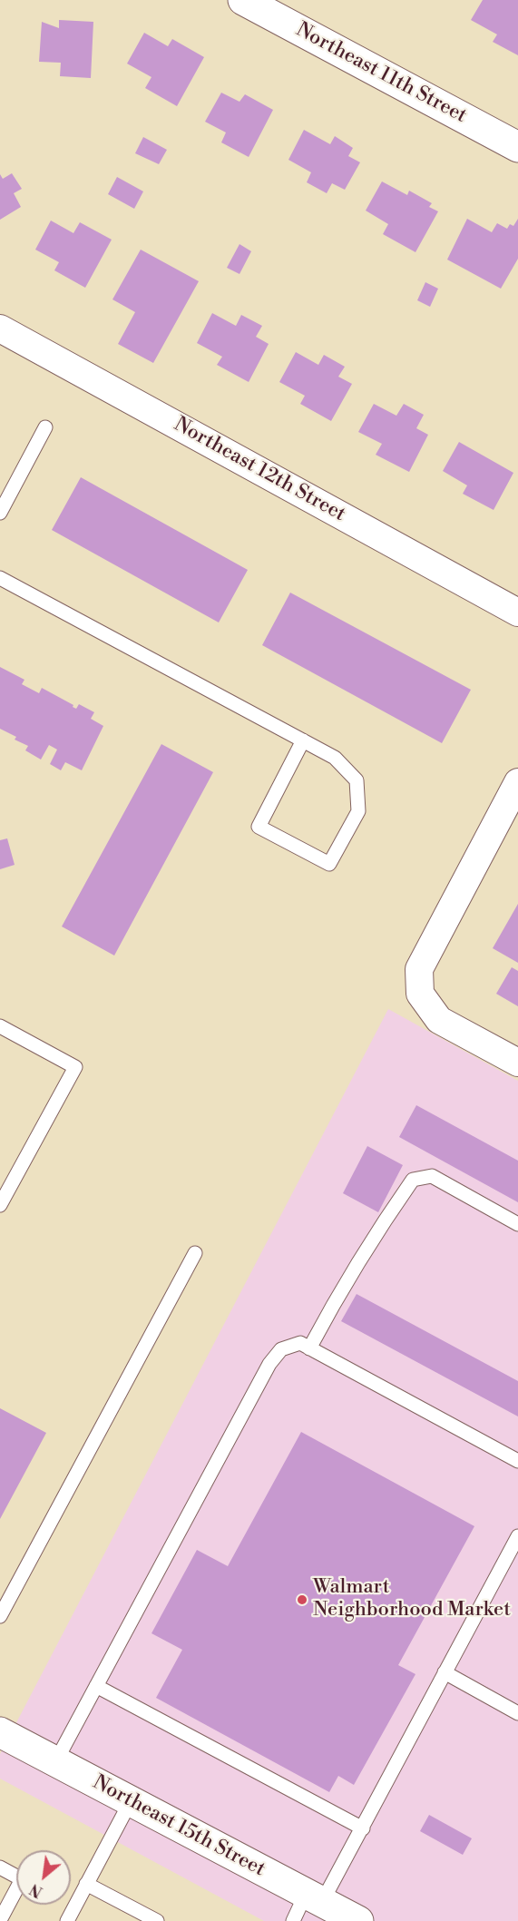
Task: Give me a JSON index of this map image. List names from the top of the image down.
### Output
{
  "streets": {
    "street": ["Northeast 11th Street", "Northeast 12th Street", "Northeast 15th Street"]
  },
  "places": ["Walmart Neighborhood Market"],
  "north": "bottom left"
}
